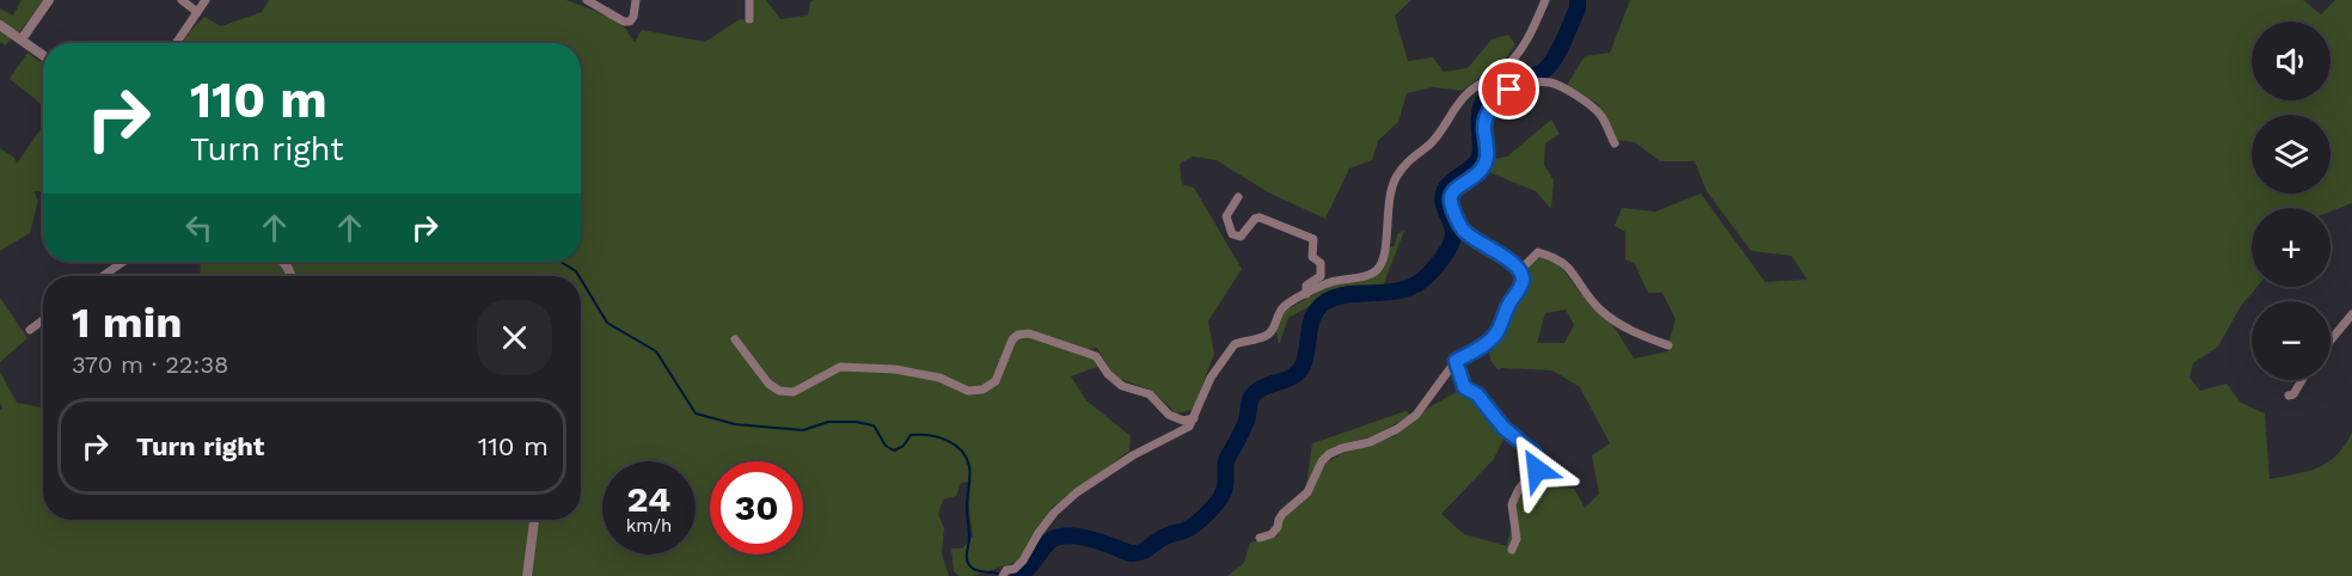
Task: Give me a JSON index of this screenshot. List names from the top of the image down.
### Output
{
  "page": {
    "map_buttons": ["+", "−"],
    "turn": ["110 m", "Turn right"],
    "heading": ["1 min", "370 m · 22:38"],
    "list": [
      {
        "name": "Turn right",
        "value": "110 m"
      }
    ],
    "speed": "24 km/h",
    "limit": "30"
  }
}
